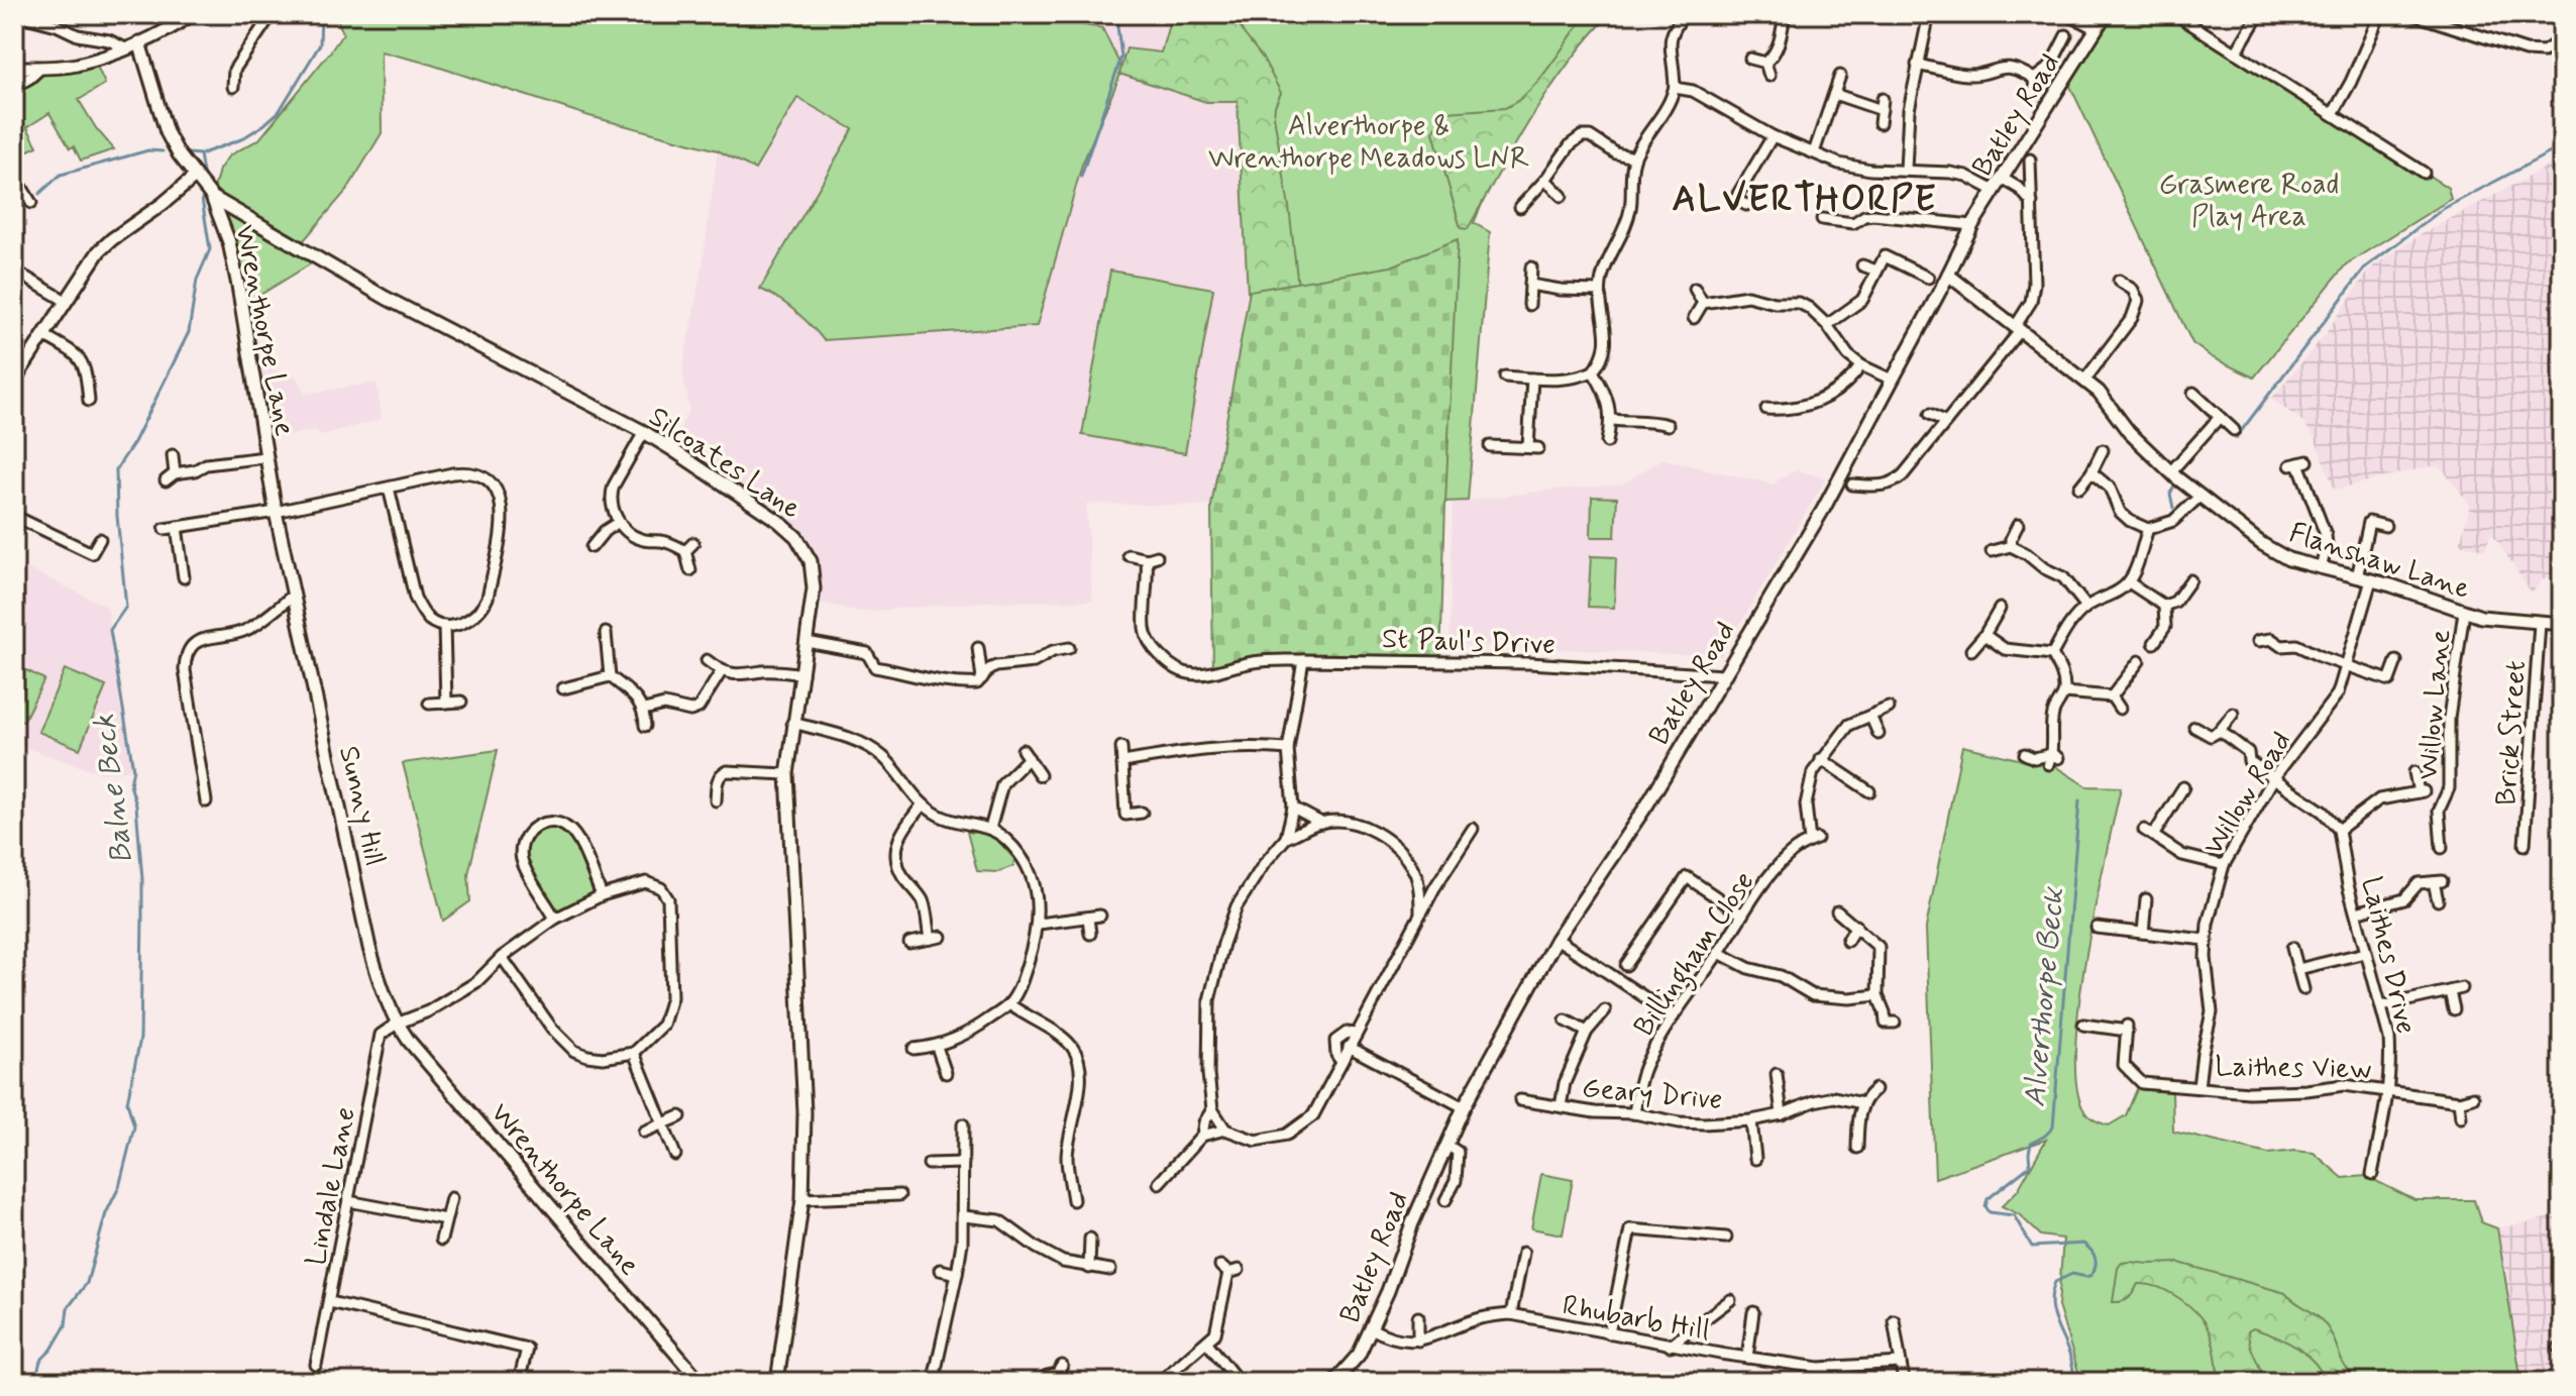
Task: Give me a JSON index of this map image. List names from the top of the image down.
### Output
{
  "streets": {
    "street": [
      "Batley Road",
      "Wrenthorpe Lane",
      "Silcoates Lane",
      "Flanshaw Lane",
      "St Paul's Drive",
      "Willow Lane",
      "Brick Street",
      "Willow Road",
      "Sunny Hill",
      "Billingham Close",
      "Laithes Drive",
      "Laithes View",
      "Geary Drive",
      "Lindale Lane",
      "Rhubarb Hill"
    ]
  },
  "crossings": [
    ["Batley Road", "Flanshaw Lane"],
    ["Batley Road", "St Paul's Drive"],
    ["Wrenthorpe Lane", "Silcoates Lane"],
    ["Wrenthorpe Lane", "Sunny Hill"],
    ["Wrenthorpe Lane", "Lindale Lane"],
    ["Flanshaw Lane", "Willow Lane"],
    ["Flanshaw Lane", "Brick Street"],
    ["Flanshaw Lane", "Willow Road"],
    ["Willow Road", "Laithes View"],
    ["Sunny Hill", "Lindale Lane"],
    ["Billingham Close", "Geary Drive"],
    ["Laithes Drive", "Laithes View"]
  ],
  "districts": ["ALVERTHORPE"],
  "water": ["Balne Beck", "Alverthorpe Beck"],
  "parks": ["Alverthorpe & Wrenthorpe Meadows LNR", "Grasmere Road Play Area"]
}
